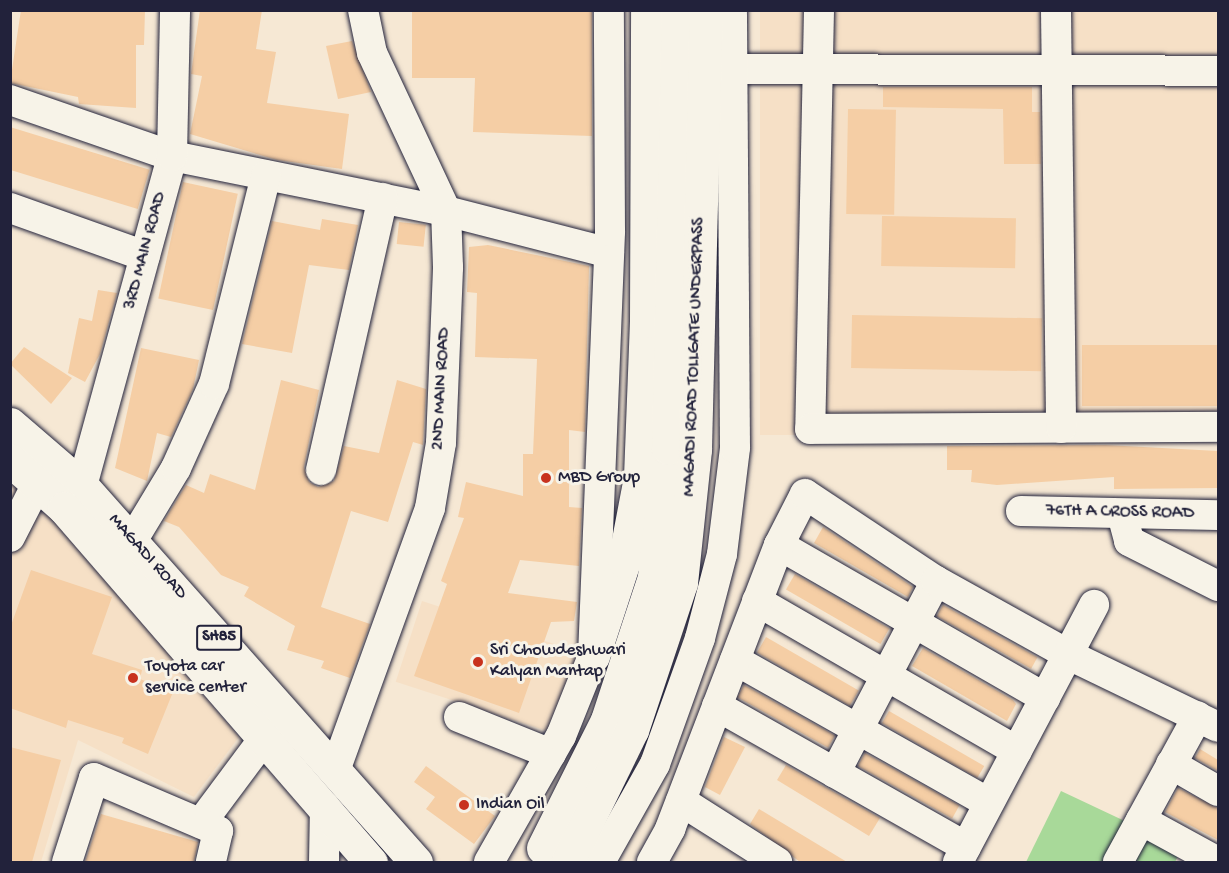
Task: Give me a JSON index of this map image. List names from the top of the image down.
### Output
{
  "streets": {
    "main road": ["MAGADI ROAD TOLLGATE UNDERPASS", "MAGADI ROAD", "SH85"],
    "street": ["3RD MAIN ROAD", "2ND MAIN ROAD", "76TH A CROSS ROAD"]
  },
  "crossings": [
    ["3RD MAIN ROAD", "MAGADI ROAD"],
    ["2ND MAIN ROAD", "MAGADI ROAD"]
  ],
  "places": [
    "MBD Group",
    "Sri Chowdeshwari Kalyan Mantap",
    "Toyota car service center",
    "Indian Oil"
  ]
}
